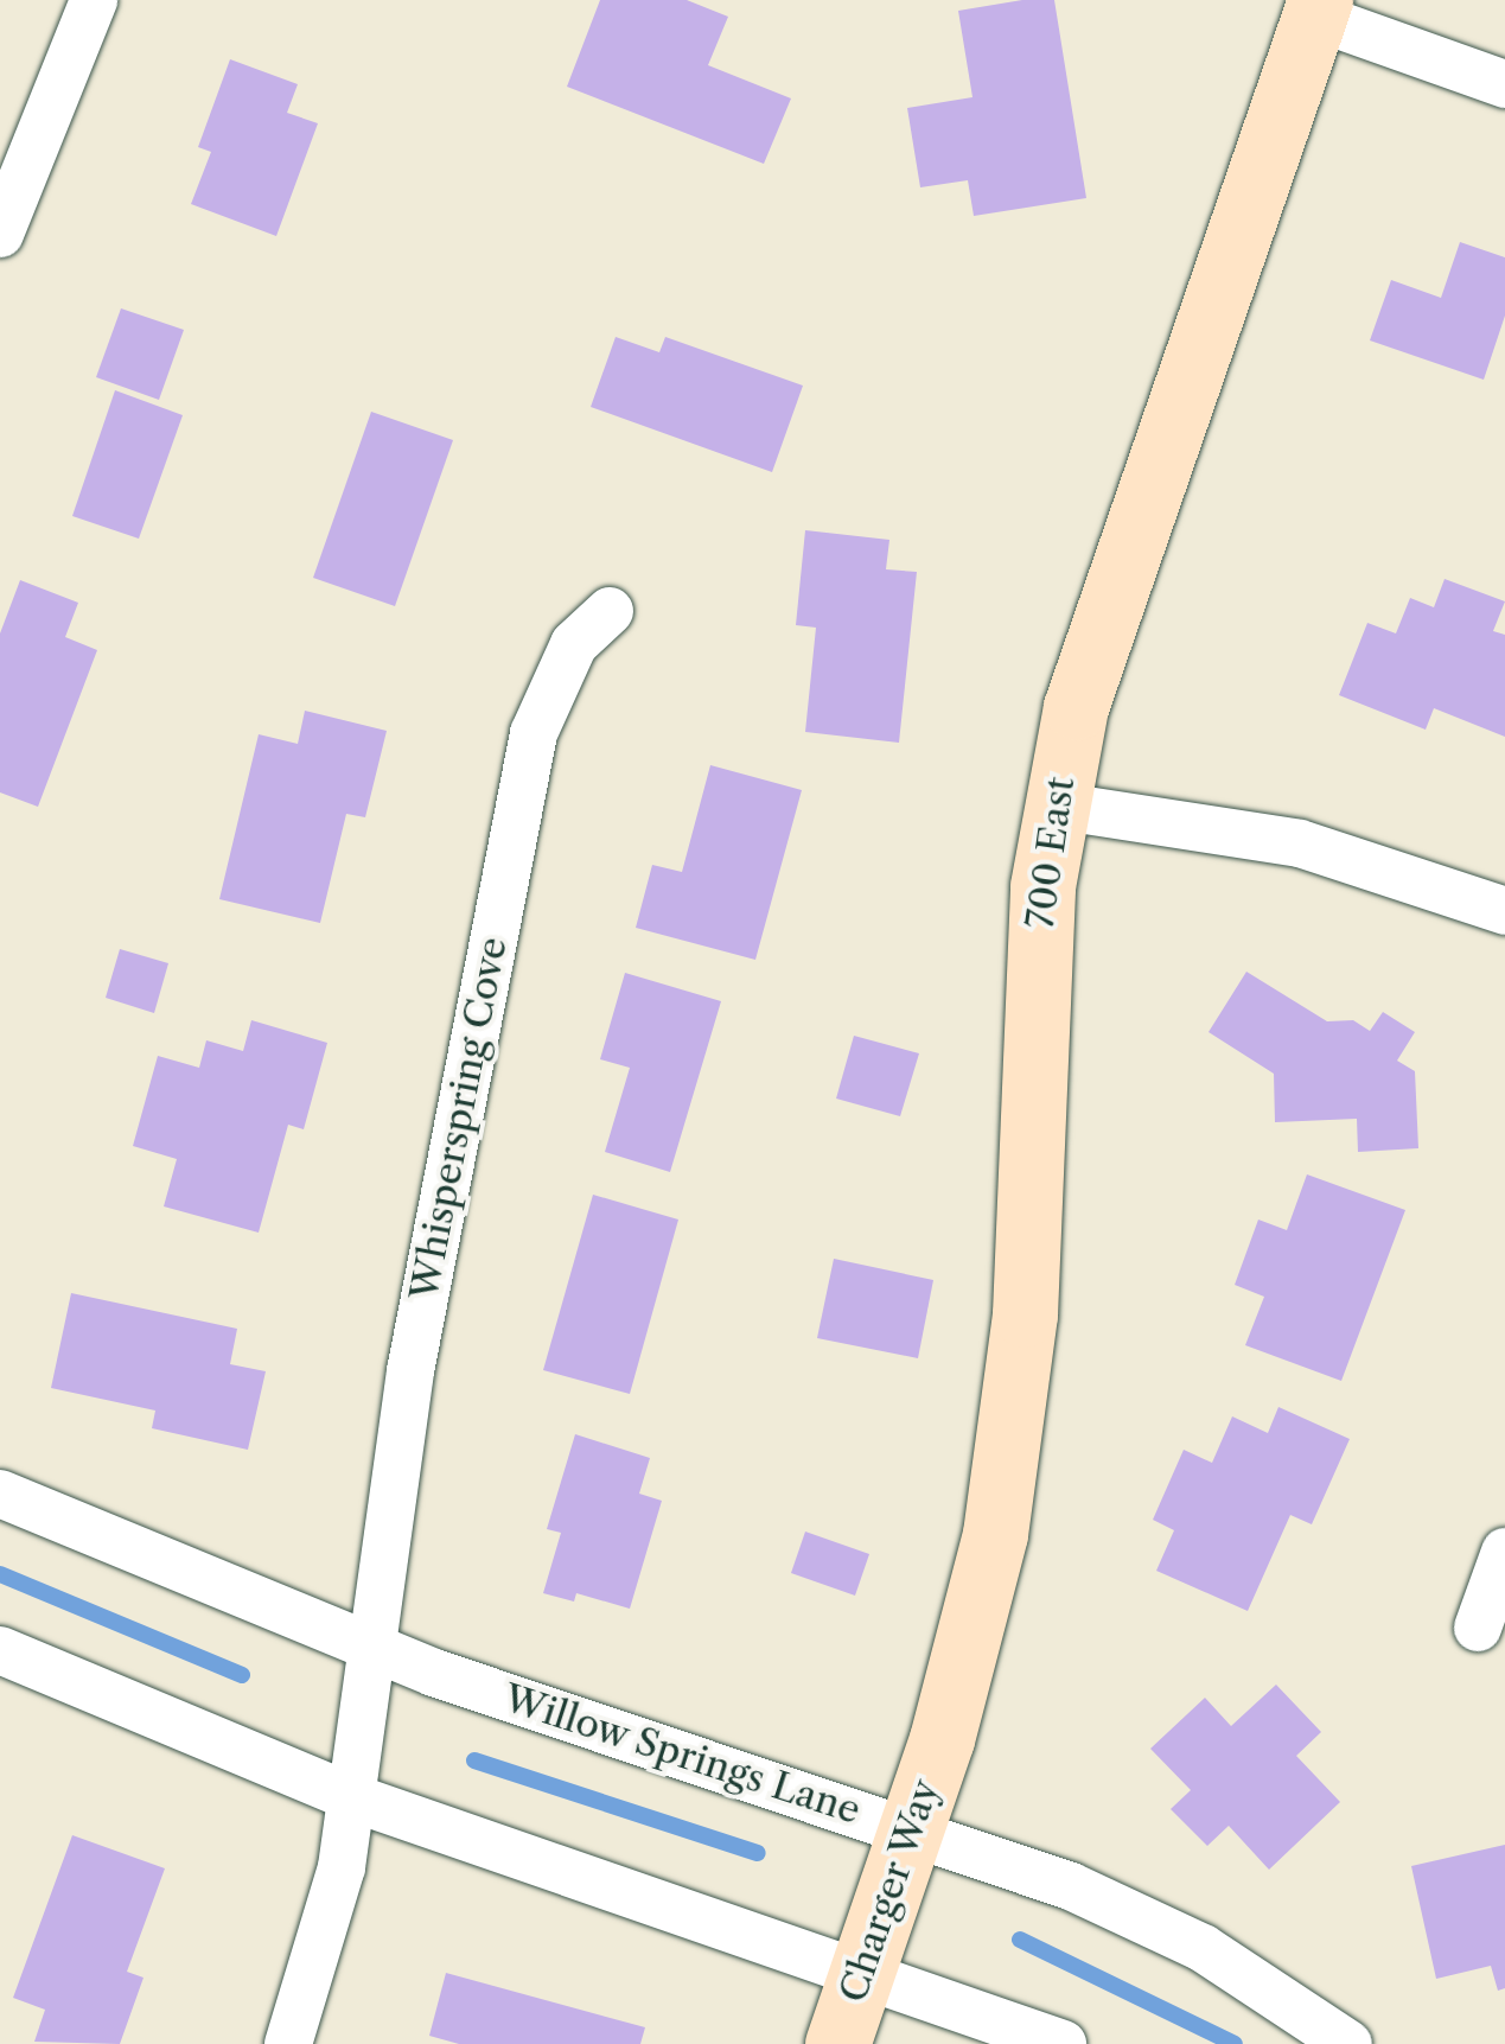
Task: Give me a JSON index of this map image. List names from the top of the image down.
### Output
{
  "streets": {
    "street": [
      "700 East",
      "Whisperspring Cove",
      "Willow Springs Lane",
      "Charger Way"
    ]
  },
  "crossings": [
    ["700 East", "Charger Way"],
    ["Whisperspring Cove", "Willow Springs Lane"],
    ["Willow Springs Lane", "Charger Way"]
  ]
}
